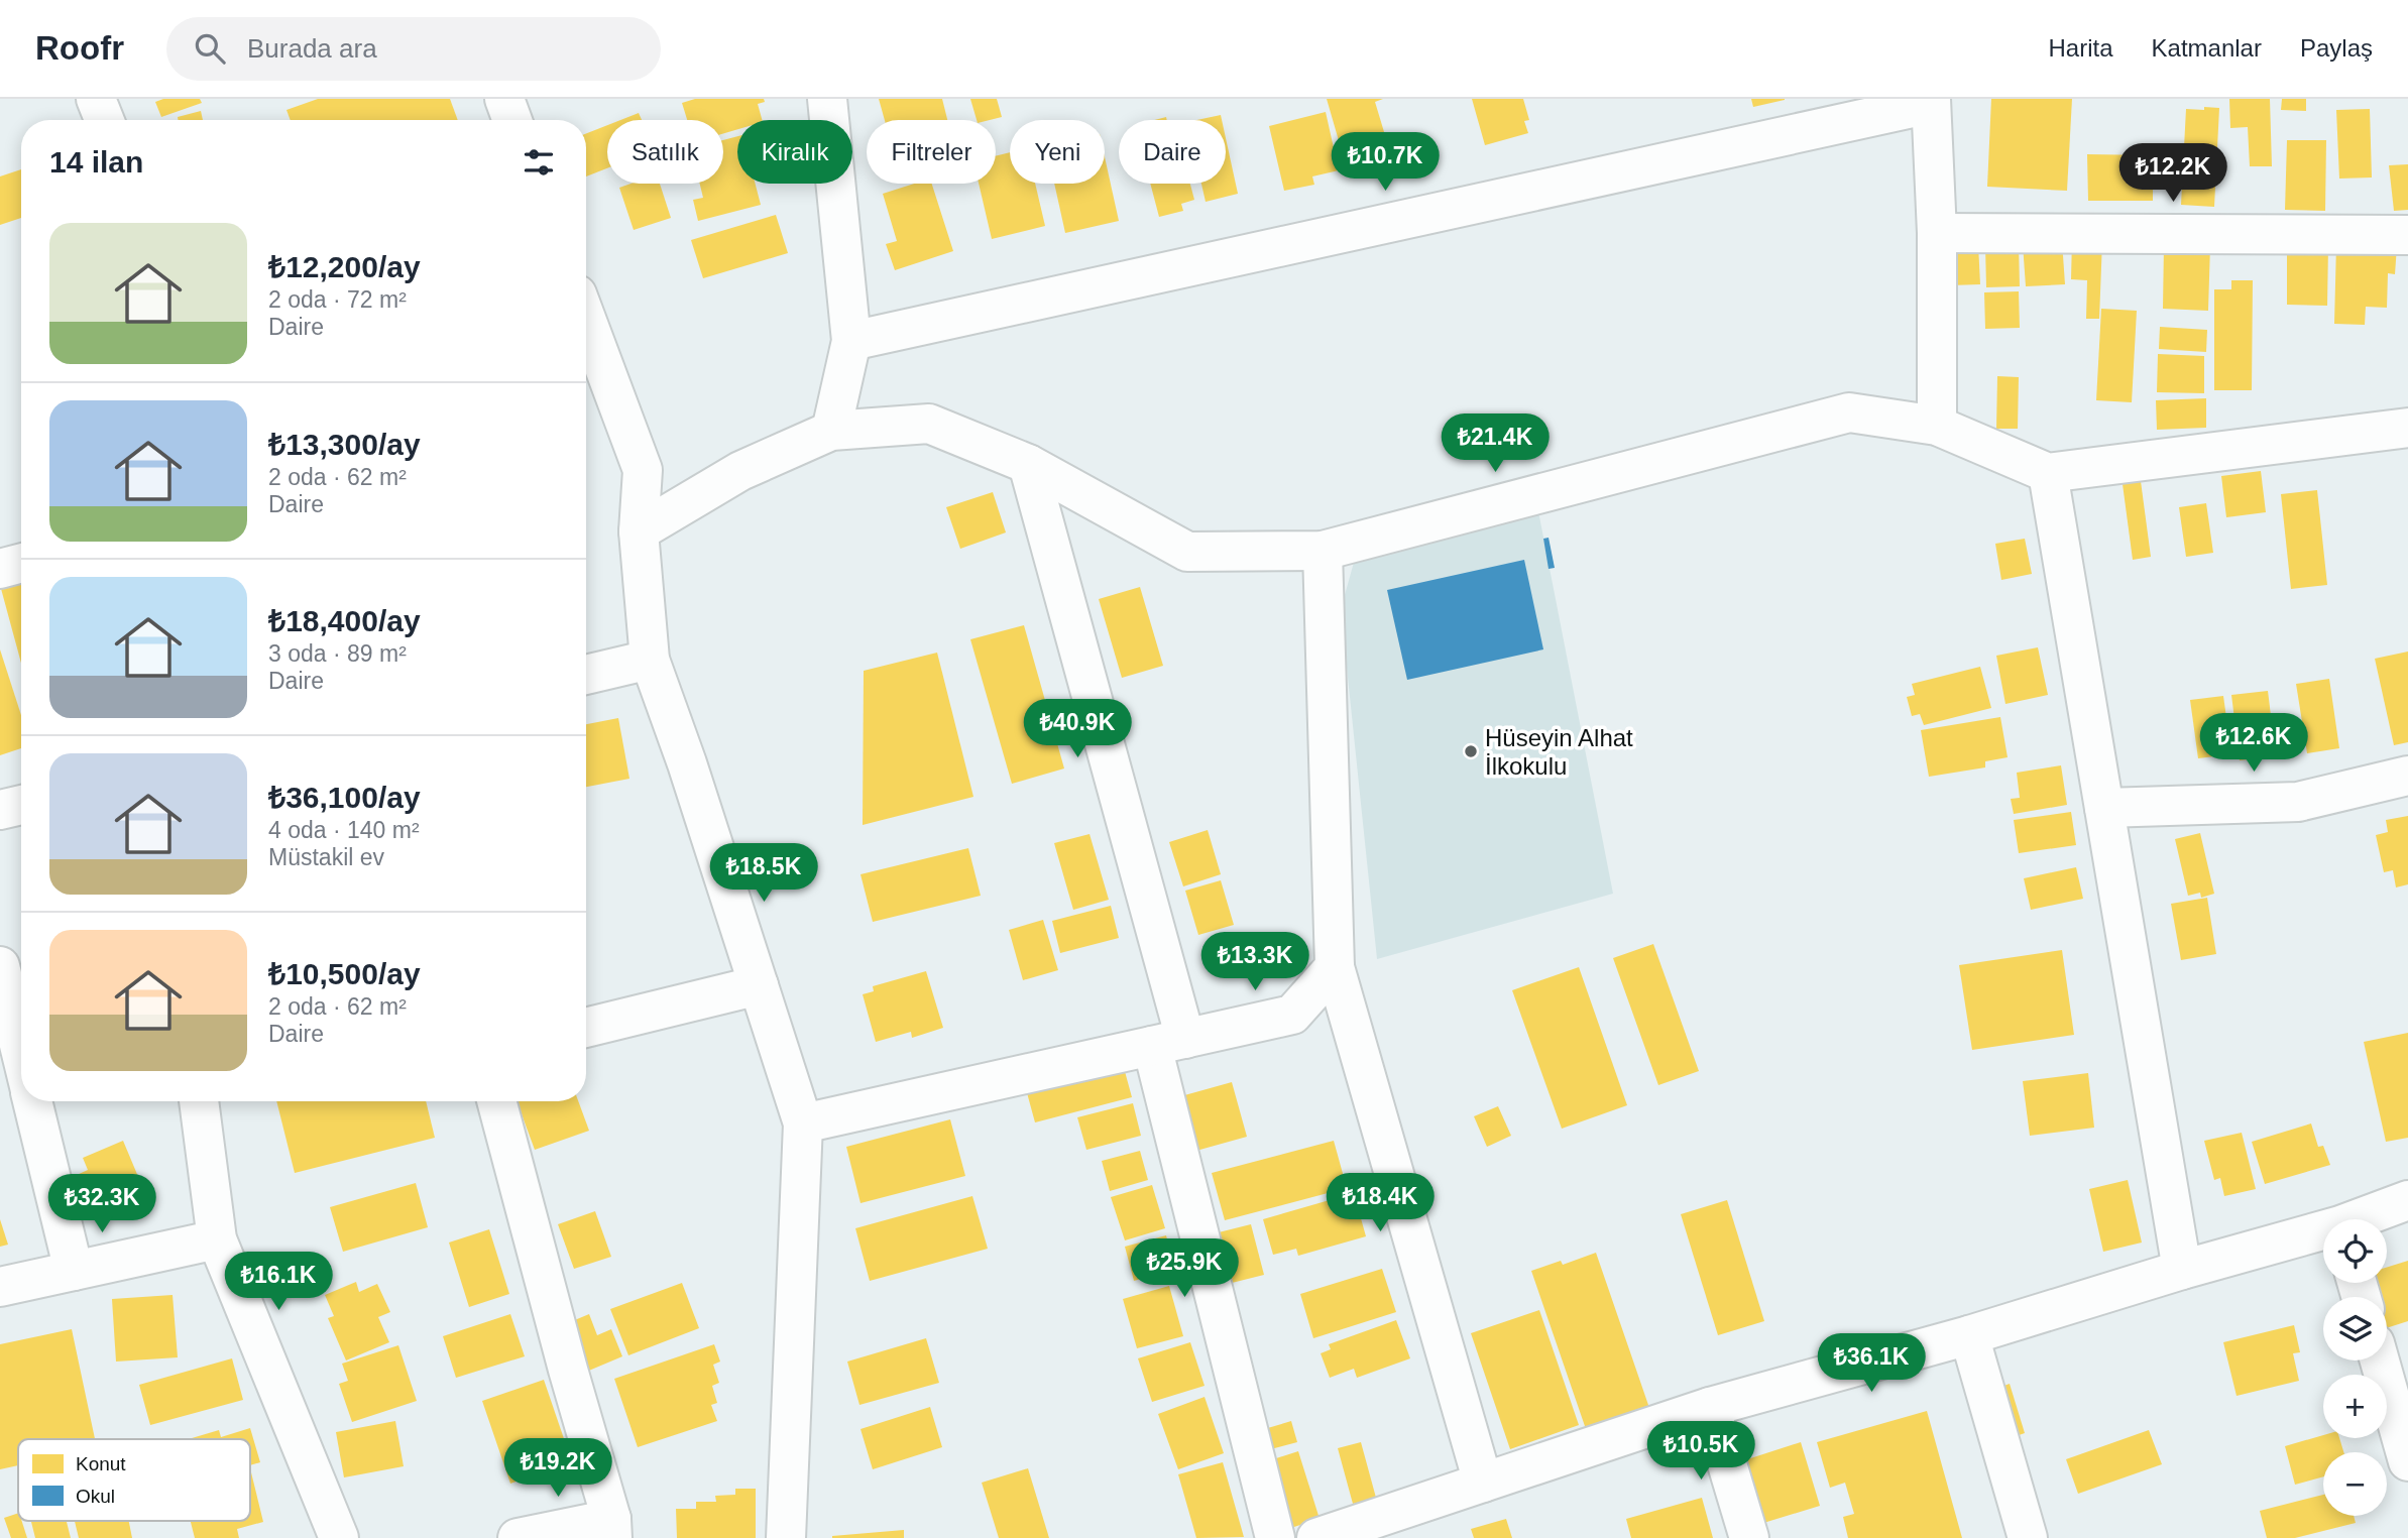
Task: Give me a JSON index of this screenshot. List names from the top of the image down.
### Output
{
  "places": ["Hüseyin Alhat İlkokulu"],
  "legend": ["Konut", "Okul"],
  "page": {
    "header": "Roofr",
    "search": "Burada ara",
    "nav": ["Harita", "Katmanlar", "Paylaş"],
    "chip": [
      "Satılık",
      "Kiralık",
      "Filtreler",
      "Yeni",
      "Daire"
    ],
    "heading": "14 ilan",
    "price": [
      "₺10.7K",
      "₺12.2K",
      "₺21.4K",
      "₺40.9K",
      "₺12.6K",
      "₺18.5K",
      "₺13.3K",
      "₺18.4K",
      "₺32.3K",
      "₺25.9K",
      "₺16.1K",
      "₺36.1K",
      "₺10.5K",
      "₺19.2K"
    ],
    "list": [
      {
        "name": "₺12,200/ay",
        "note": "2 oda · 72 m² · Daire"
      },
      {
        "name": "₺13,300/ay",
        "note": "2 oda · 62 m² · Daire"
      },
      {
        "name": "₺18,400/ay",
        "note": "3 oda · 89 m² · Daire"
      },
      {
        "name": "₺36,100/ay",
        "note": "4 oda · 140 m² · Müstakil ev"
      },
      {
        "name": "₺10,500/ay",
        "note": "2 oda · 62 m² · Daire"
      }
    ],
    "map_buttons": ["+", "−"]
  }
}
